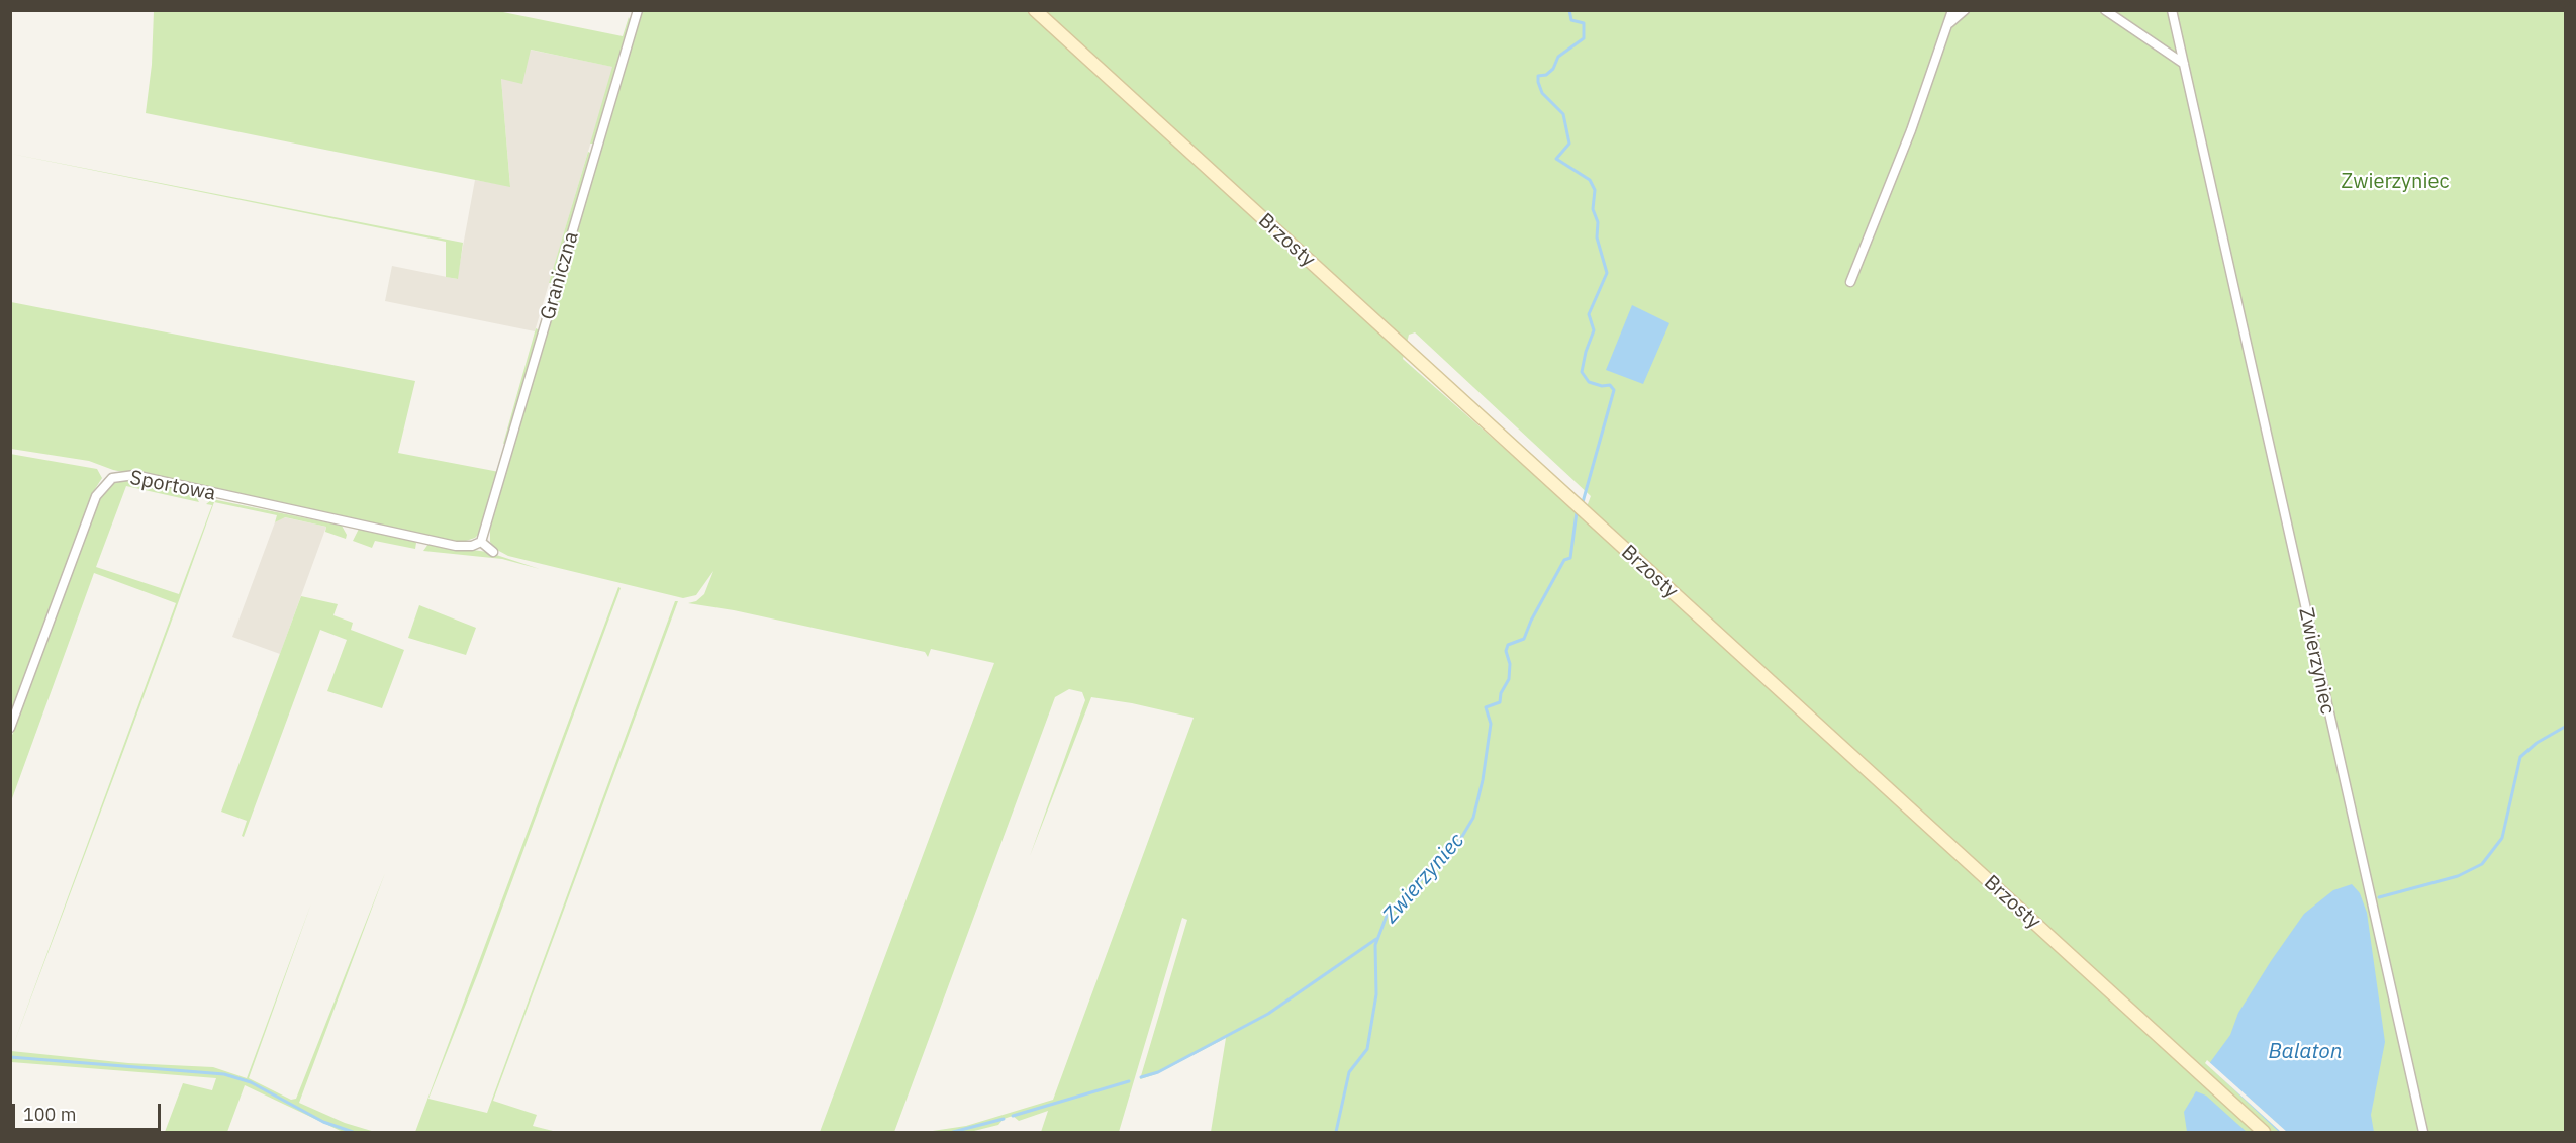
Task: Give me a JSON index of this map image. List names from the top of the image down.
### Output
{
  "streets": {
    "street": [
      "Brzosty",
      "Graniczna",
      "Sportowa",
      "Zwierzyniec"
    ]
  },
  "crossings": [
    ["Graniczna", "Sportowa"]
  ],
  "water": ["Zwierzyniec", "Balaton"],
  "parks": ["Zwierzyniec"],
  "scale_bar": "100 m"
}
